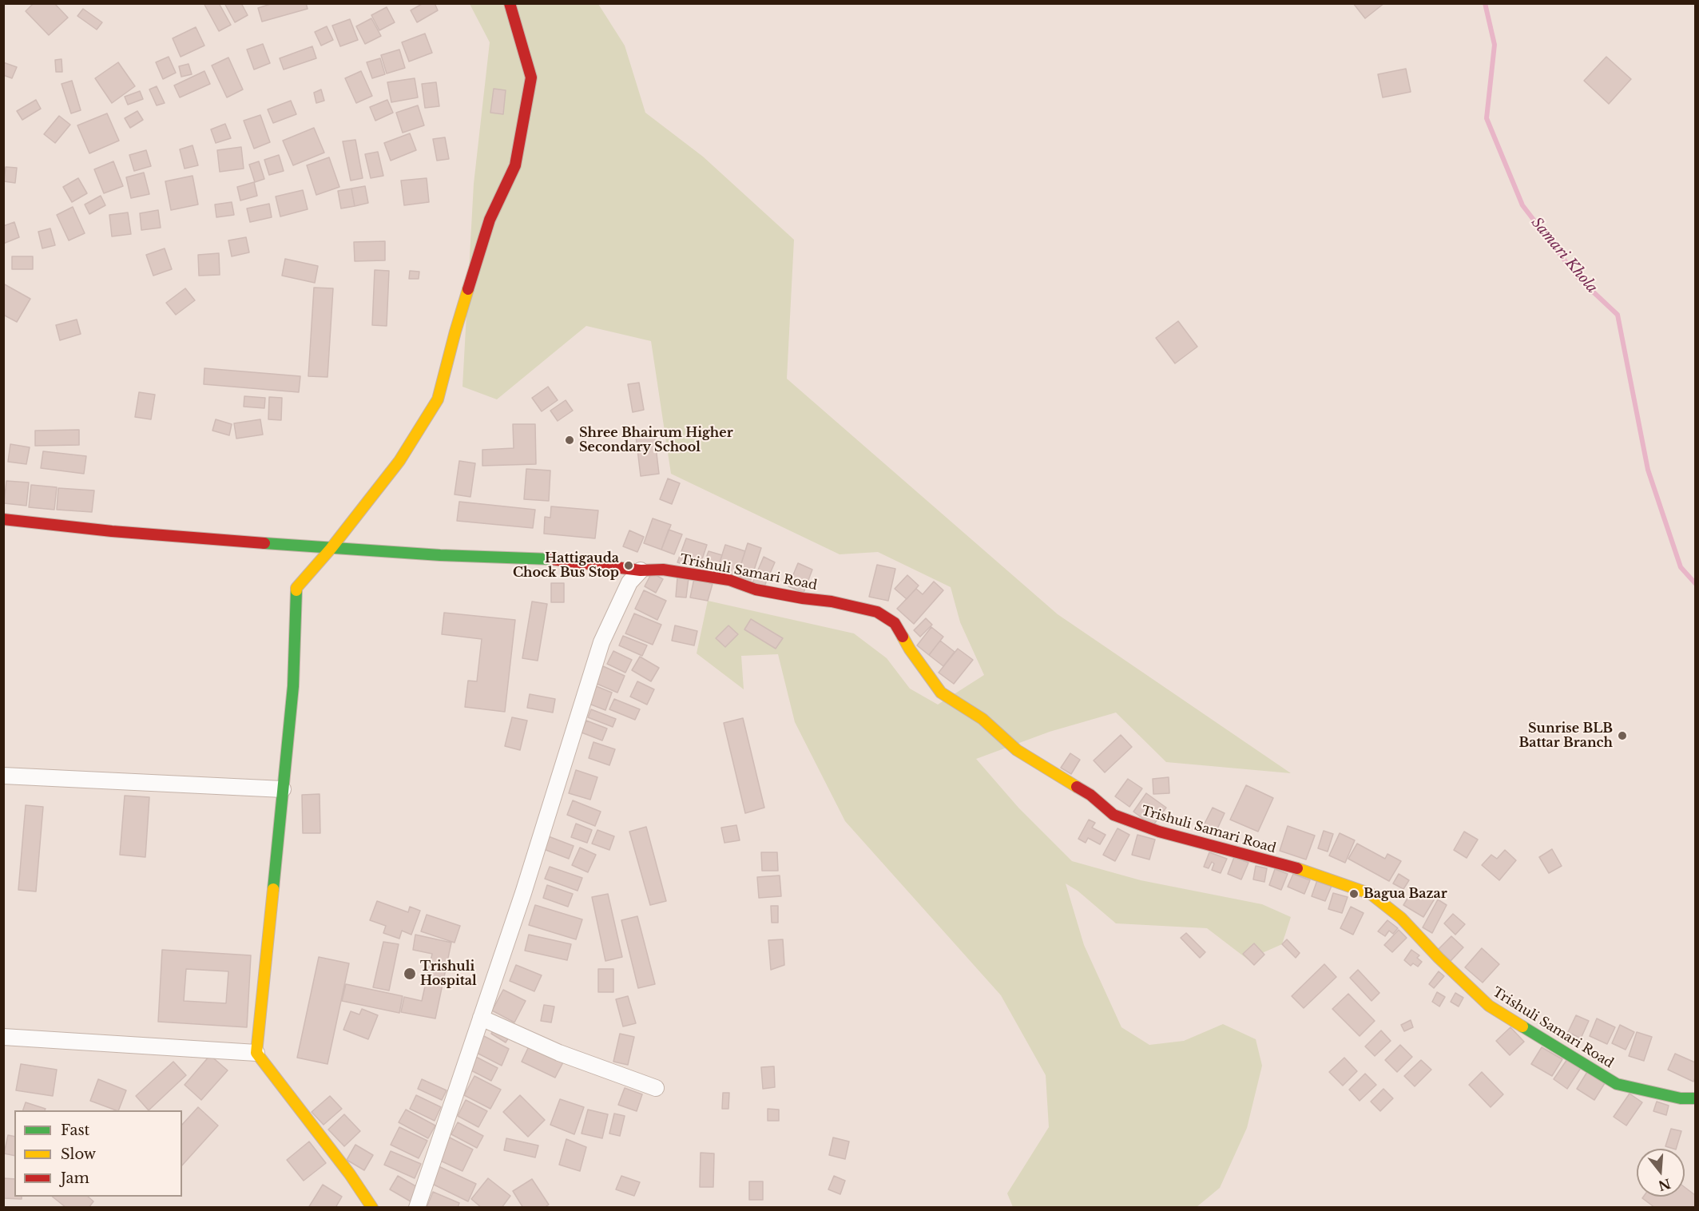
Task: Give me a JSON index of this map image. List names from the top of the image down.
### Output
{
  "streets": {
    "street": ["Trishuli Samari Road"]
  },
  "water": ["Samari Khola"],
  "places": [
    "Shree Bhairum Higher Secondary School",
    "Hattigauda Chock Bus Stop",
    "Sunrise BLB Battar Branch",
    "Bagua Bazar",
    "Trishuli Hospital"
  ],
  "legend": ["Fast", "Slow", "Jam"],
  "north": "bottom"
}
